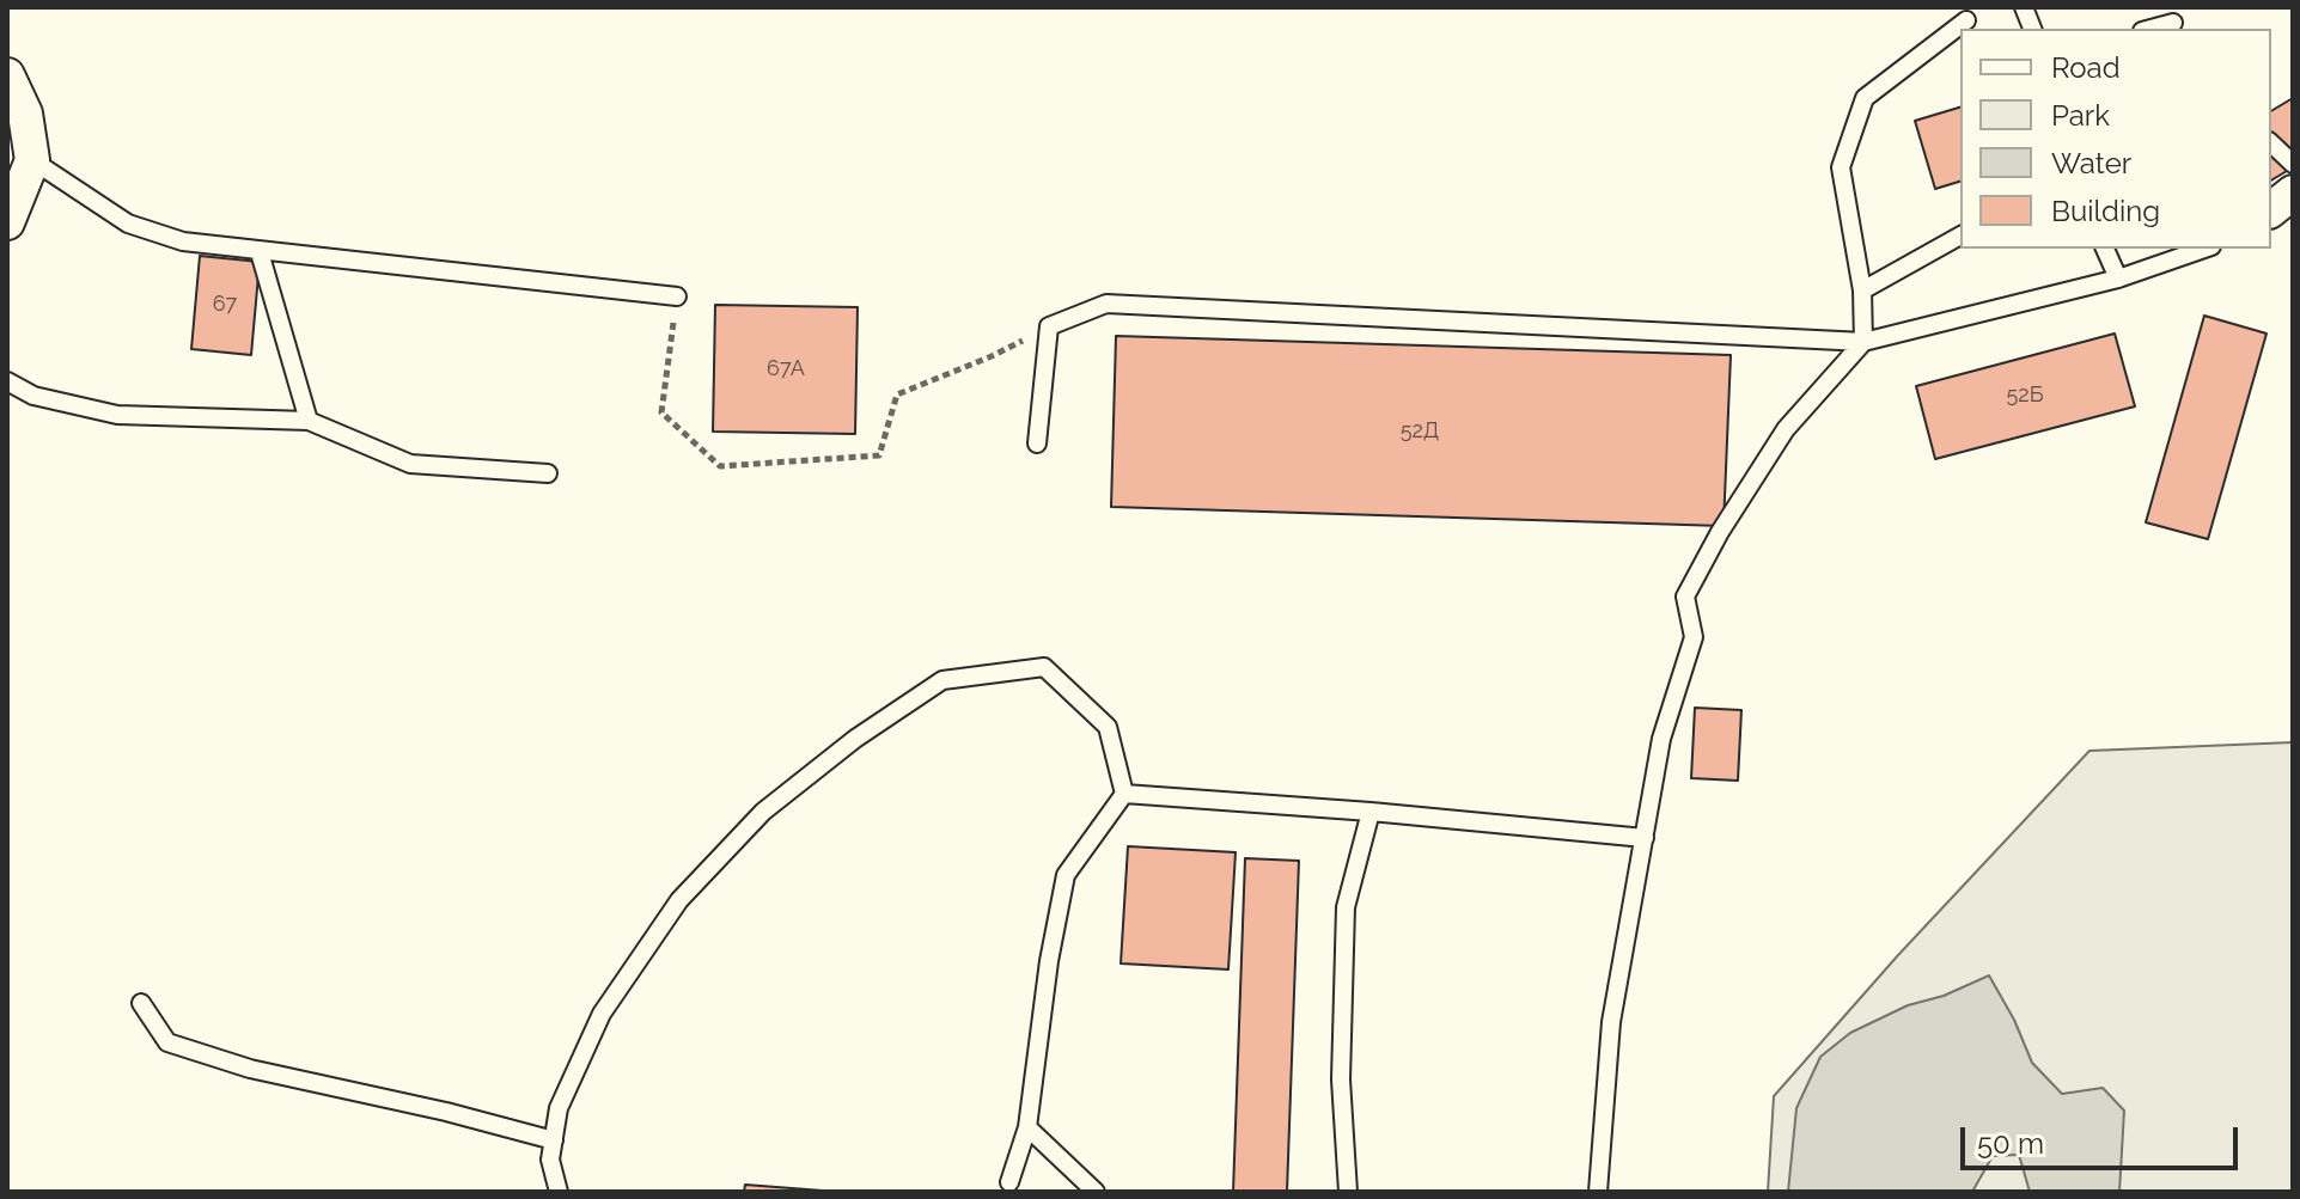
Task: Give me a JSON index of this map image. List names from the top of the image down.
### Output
{
  "house_numbers": [
    "67",
    "67А",
    "52Б",
    "52Д"
  ],
  "legend": [
    "Road",
    "Park",
    "Water",
    "Building"
  ],
  "scale_bar": "50 m"
}
